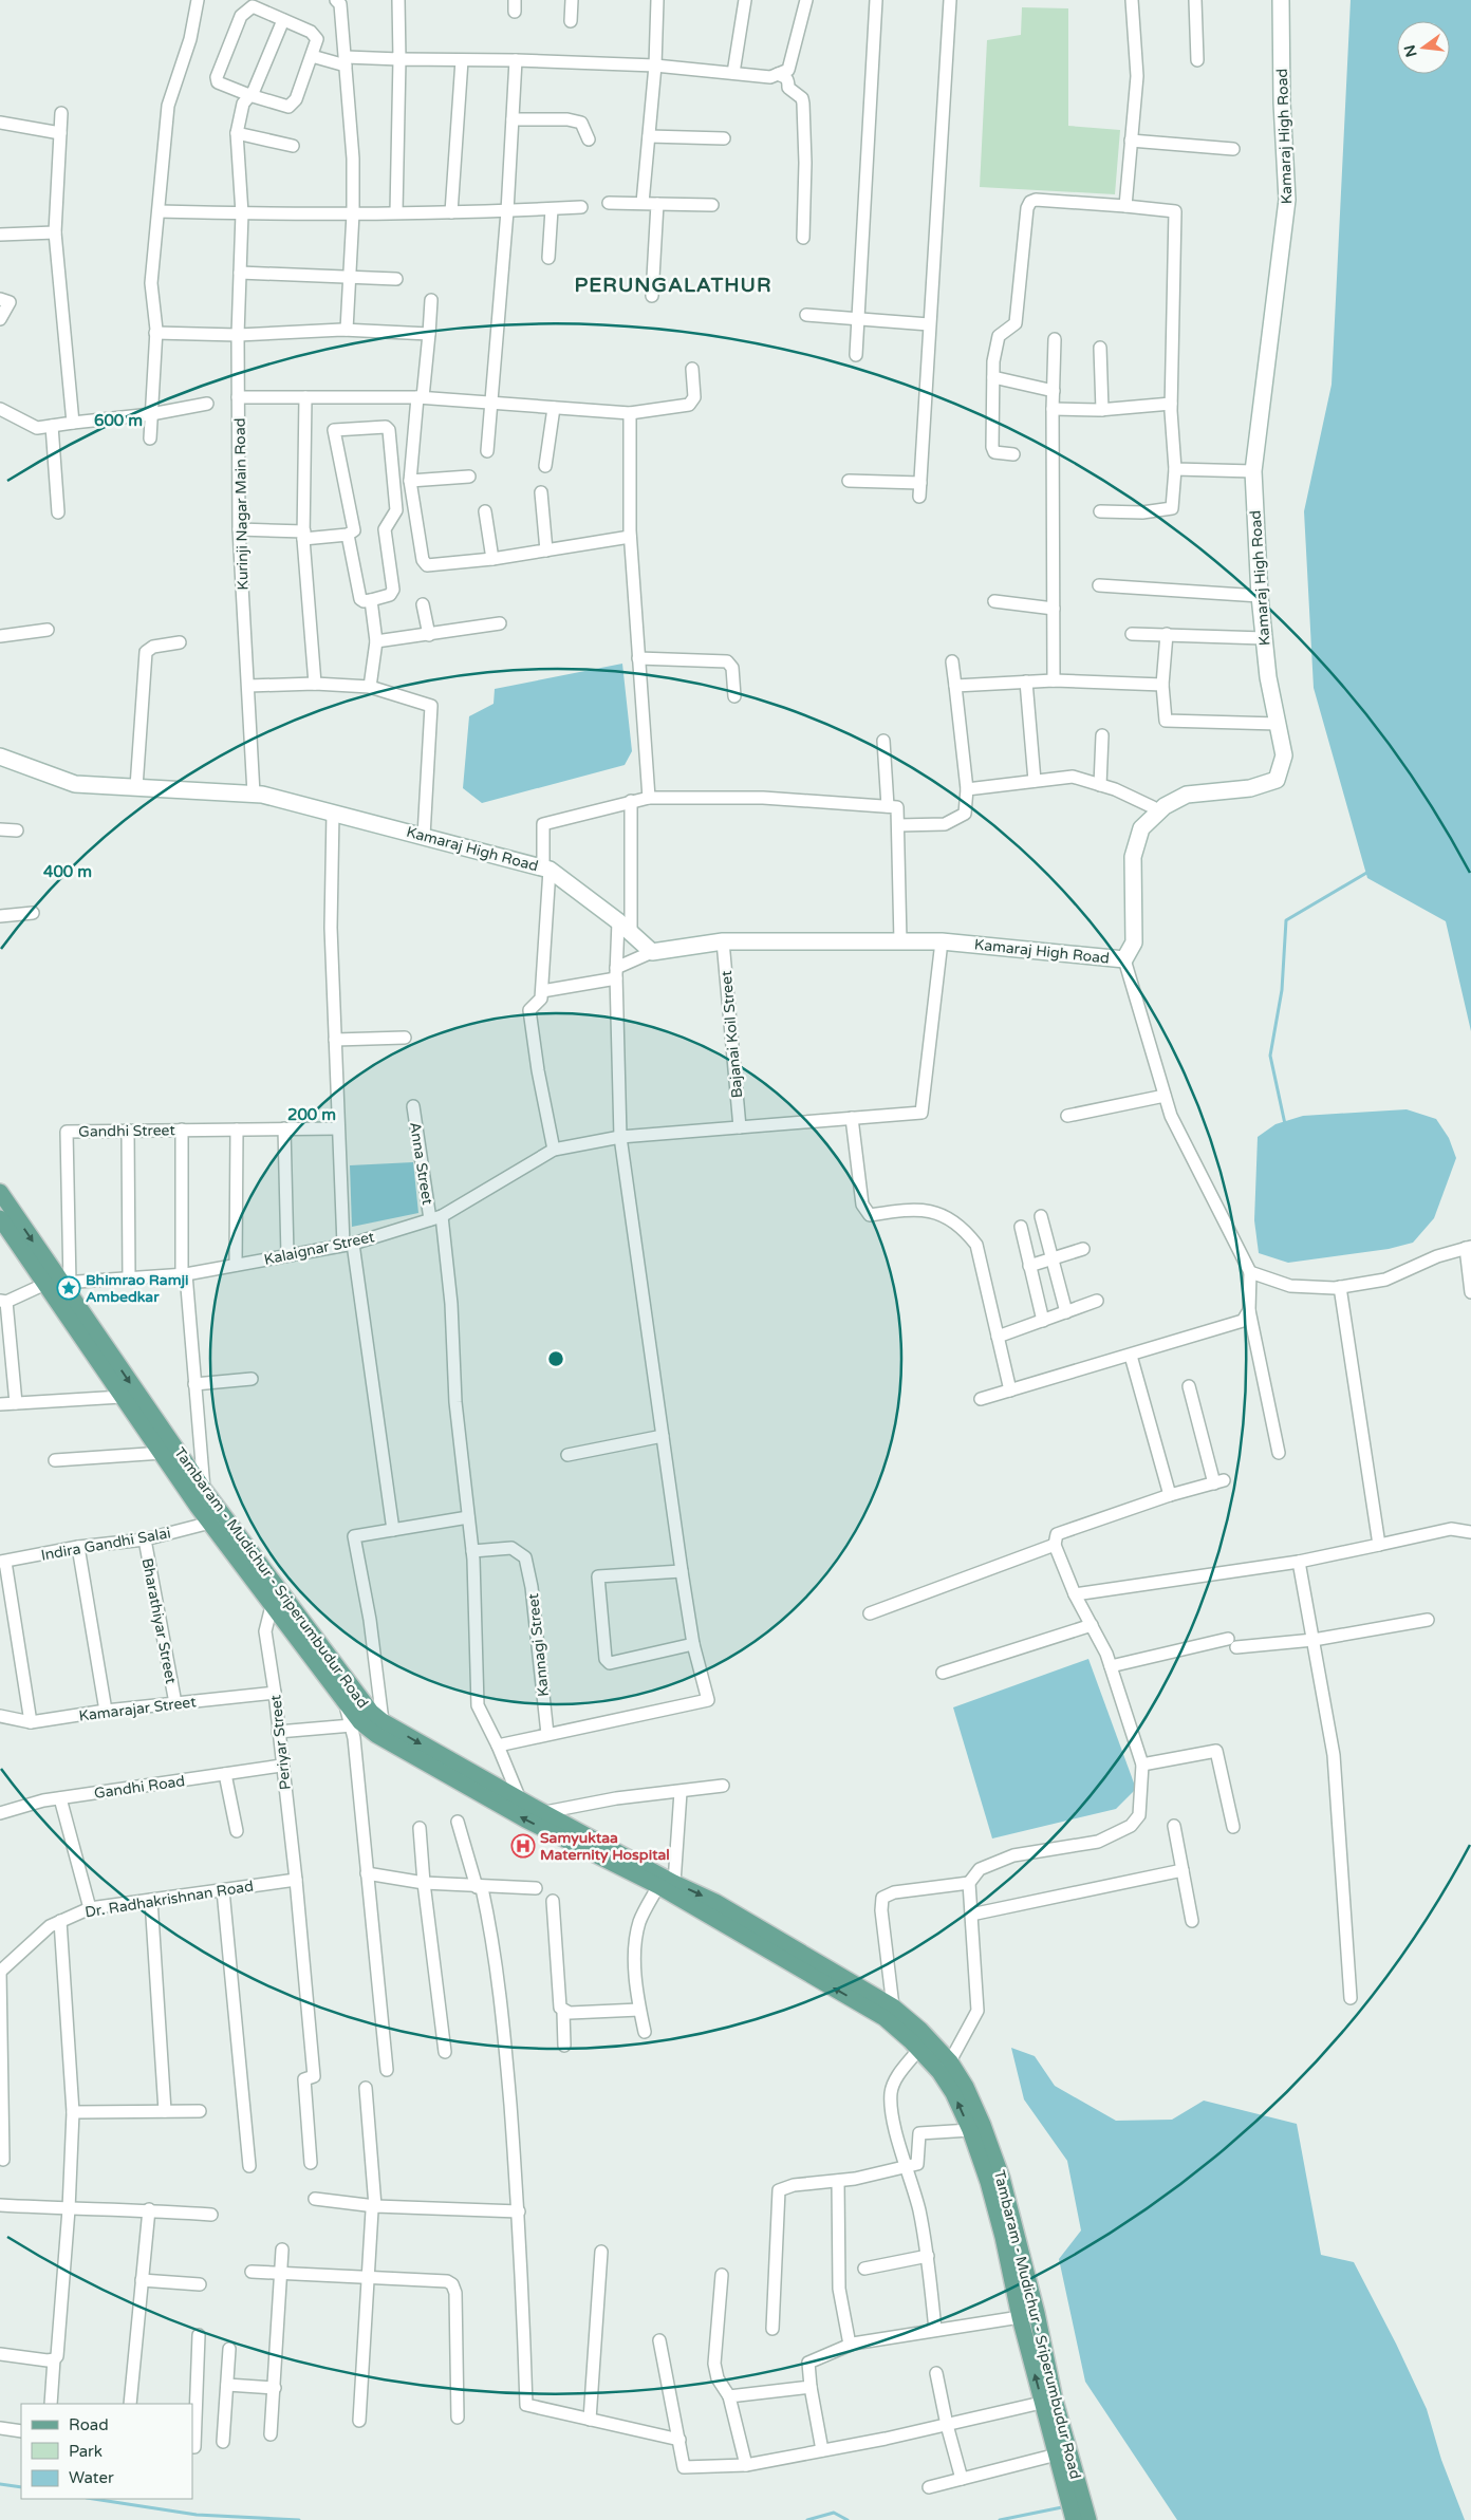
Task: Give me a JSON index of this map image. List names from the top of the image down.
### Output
{
  "streets": {
    "main road": ["Tambaram - Mudichur - Sriperumbudur Road"],
    "street": [
      "Kamaraj High Road",
      "Kurinji Nagar Main Road",
      "Bajanai Koil Street",
      "Gandhi Street",
      "Anna Street",
      "Kalaignar Street",
      "Indira Gandhi Salai",
      "Bharathiyar Street",
      "Kannagi Street",
      "Kamarajar Street",
      "Periyar Street",
      "Gandhi Road",
      "Dr. Radhakrishnan Road"
    ]
  },
  "crossings": [
    ["Kamaraj High Road", "Kurinji Nagar Main Road"],
    ["Kamaraj High Road", "Bajanai Koil Street"],
    ["Kamaraj High Road", "Kalaignar Street"],
    ["Bajanai Koil Street", "Kalaignar Street"],
    ["Gandhi Street", "Kalaignar Street"],
    ["Gandhi Street", "Tambaram - Mudichur - Sriperumbudur Road"],
    ["Anna Street", "Kalaignar Street"],
    ["Anna Street", "Tambaram - Mudichur - Sriperumbudur Road"],
    ["Anna Street", "Kannagi Street"],
    ["Kalaignar Street", "Tambaram - Mudichur - Sriperumbudur Road"],
    ["Indira Gandhi Salai", "Tambaram - Mudichur - Sriperumbudur Road"],
    ["Indira Gandhi Salai", "Bharathiyar Street"],
    ["Tambaram - Mudichur - Sriperumbudur Road", "Periyar Street"],
    ["Bharathiyar Street", "Kamarajar Street"],
    ["Kamarajar Street", "Periyar Street"],
    ["Periyar Street", "Gandhi Road"],
    ["Periyar Street", "Dr. Radhakrishnan Road"]
  ],
  "districts": ["PERUNGALATHUR"],
  "places": {
    "place": ["Bhimrao Ramji Ambedkar"],
    "hospital": ["Samyuktaa Maternity Hospital"]
  },
  "legend": ["Road", "Park", "Water"],
  "north": "left",
  "rings": ["600 m", "400 m", "200 m"]
}
